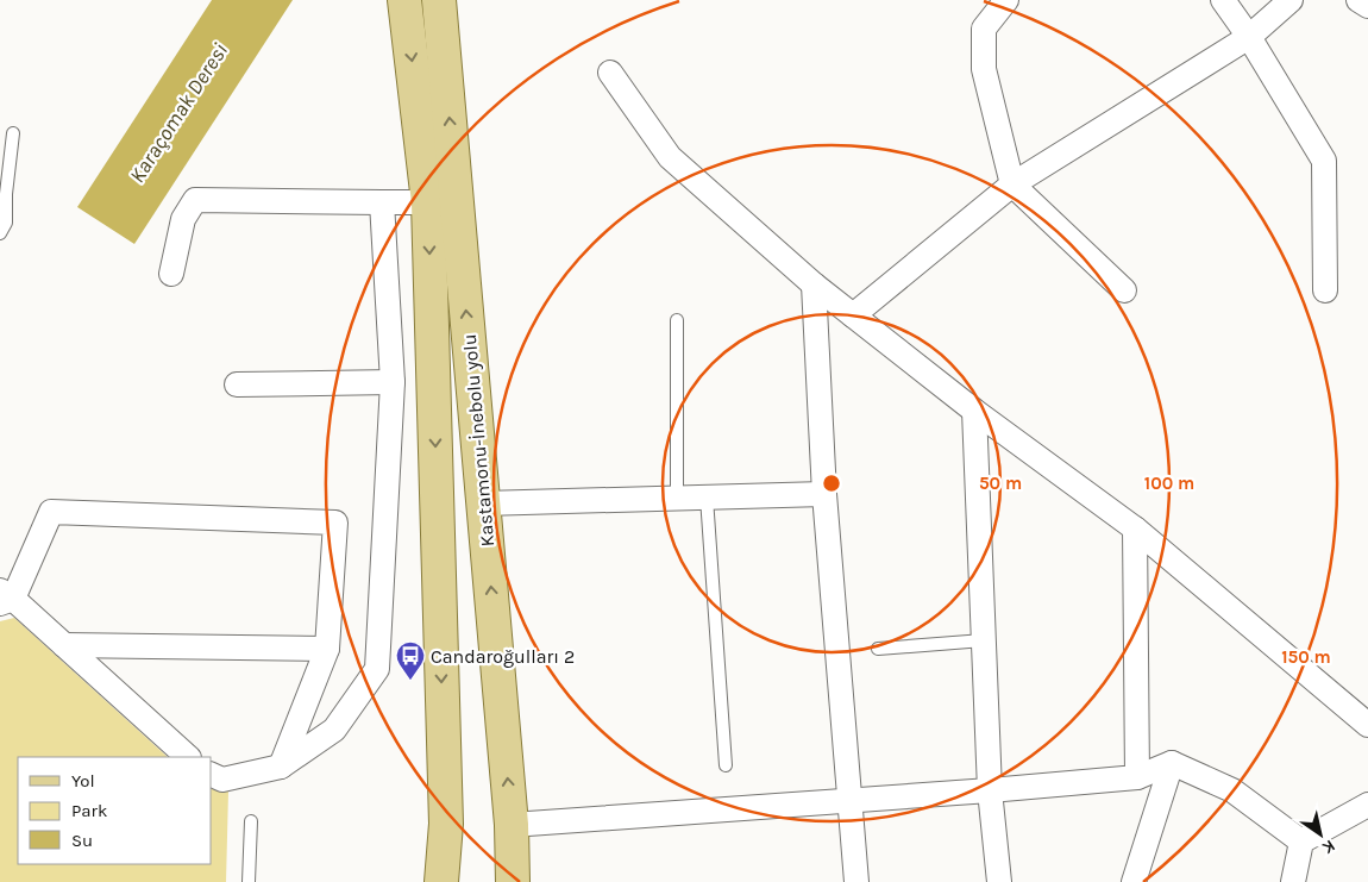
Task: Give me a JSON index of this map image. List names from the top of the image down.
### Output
{
  "streets": {
    "main road": ["Kastamonu-İnebolu yolu"]
  },
  "water": ["Karaçomak Deresi"],
  "places": {
    "bus stop": ["Candaroğulları 2"]
  },
  "legend": ["Yol", "Park", "Su"],
  "north": "bottom right",
  "rings": ["50 m", "100 m", "150 m"]
}
